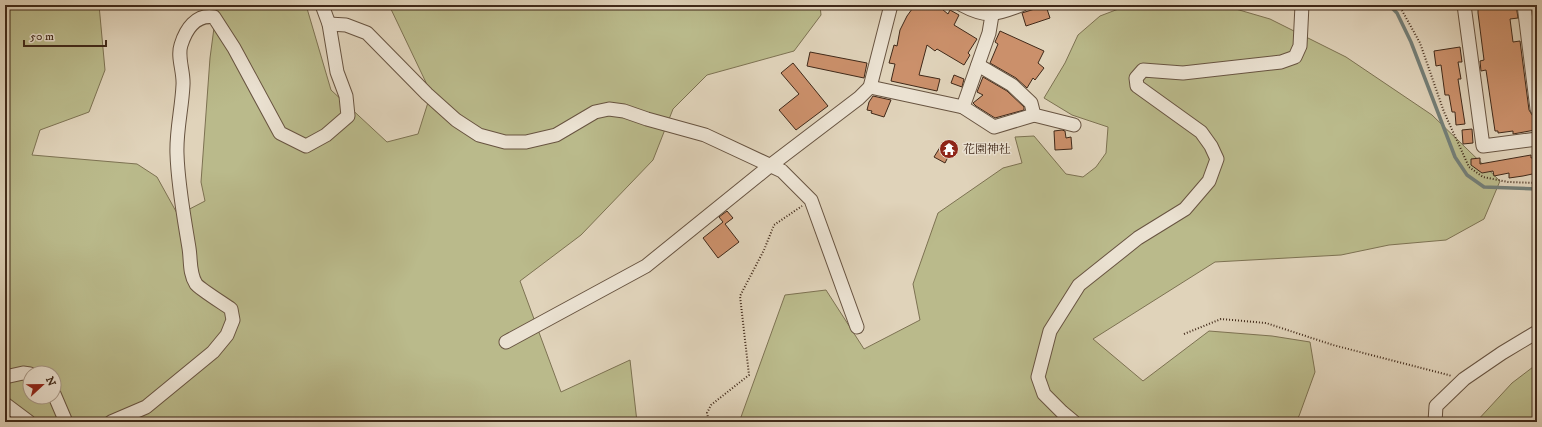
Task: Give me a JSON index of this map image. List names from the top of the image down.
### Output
{
  "places": {
    "temple": ["花園神社"]
  },
  "scale_bar": "50 m",
  "north": "right"
}
